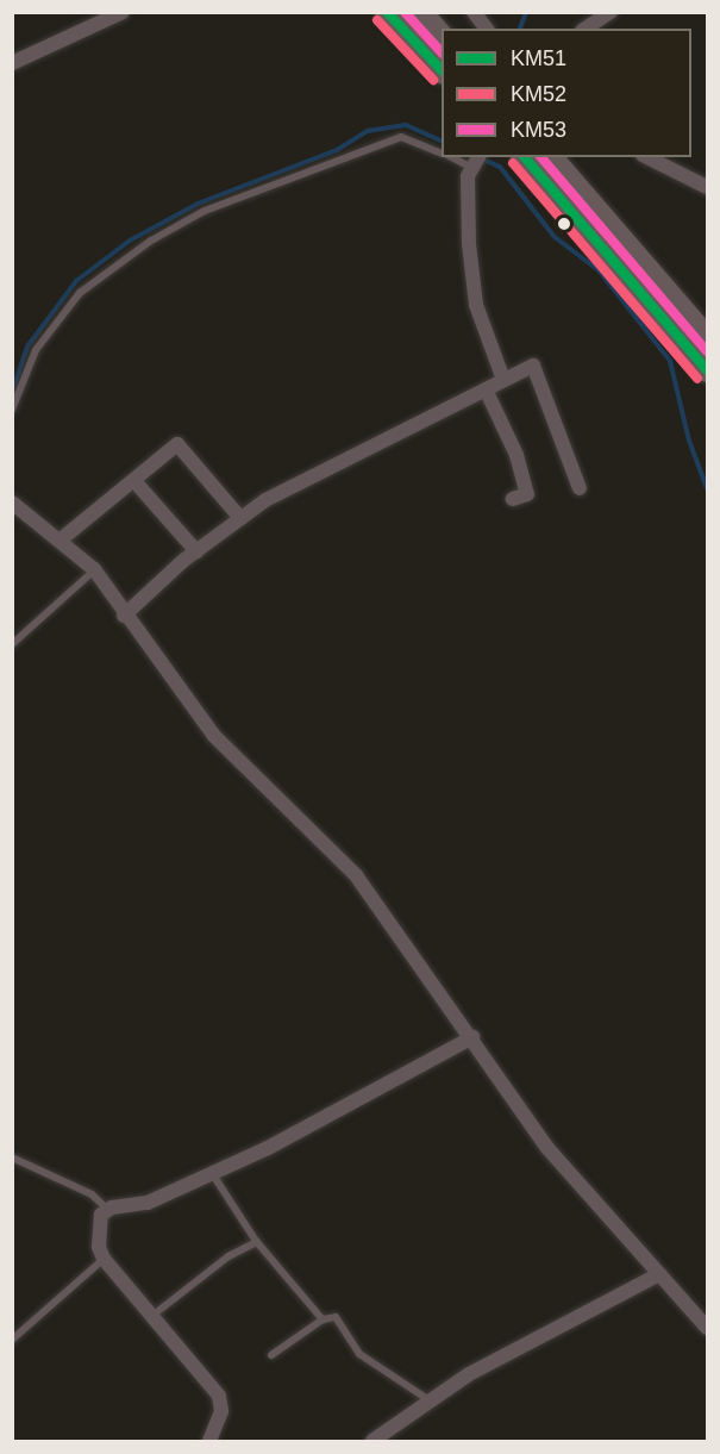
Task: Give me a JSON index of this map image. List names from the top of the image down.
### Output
{
  "lines": ["transit line KM51", "transit line KM53", "transit line KM52"],
  "legend": ["KM51", "KM52", "KM53"]
}
